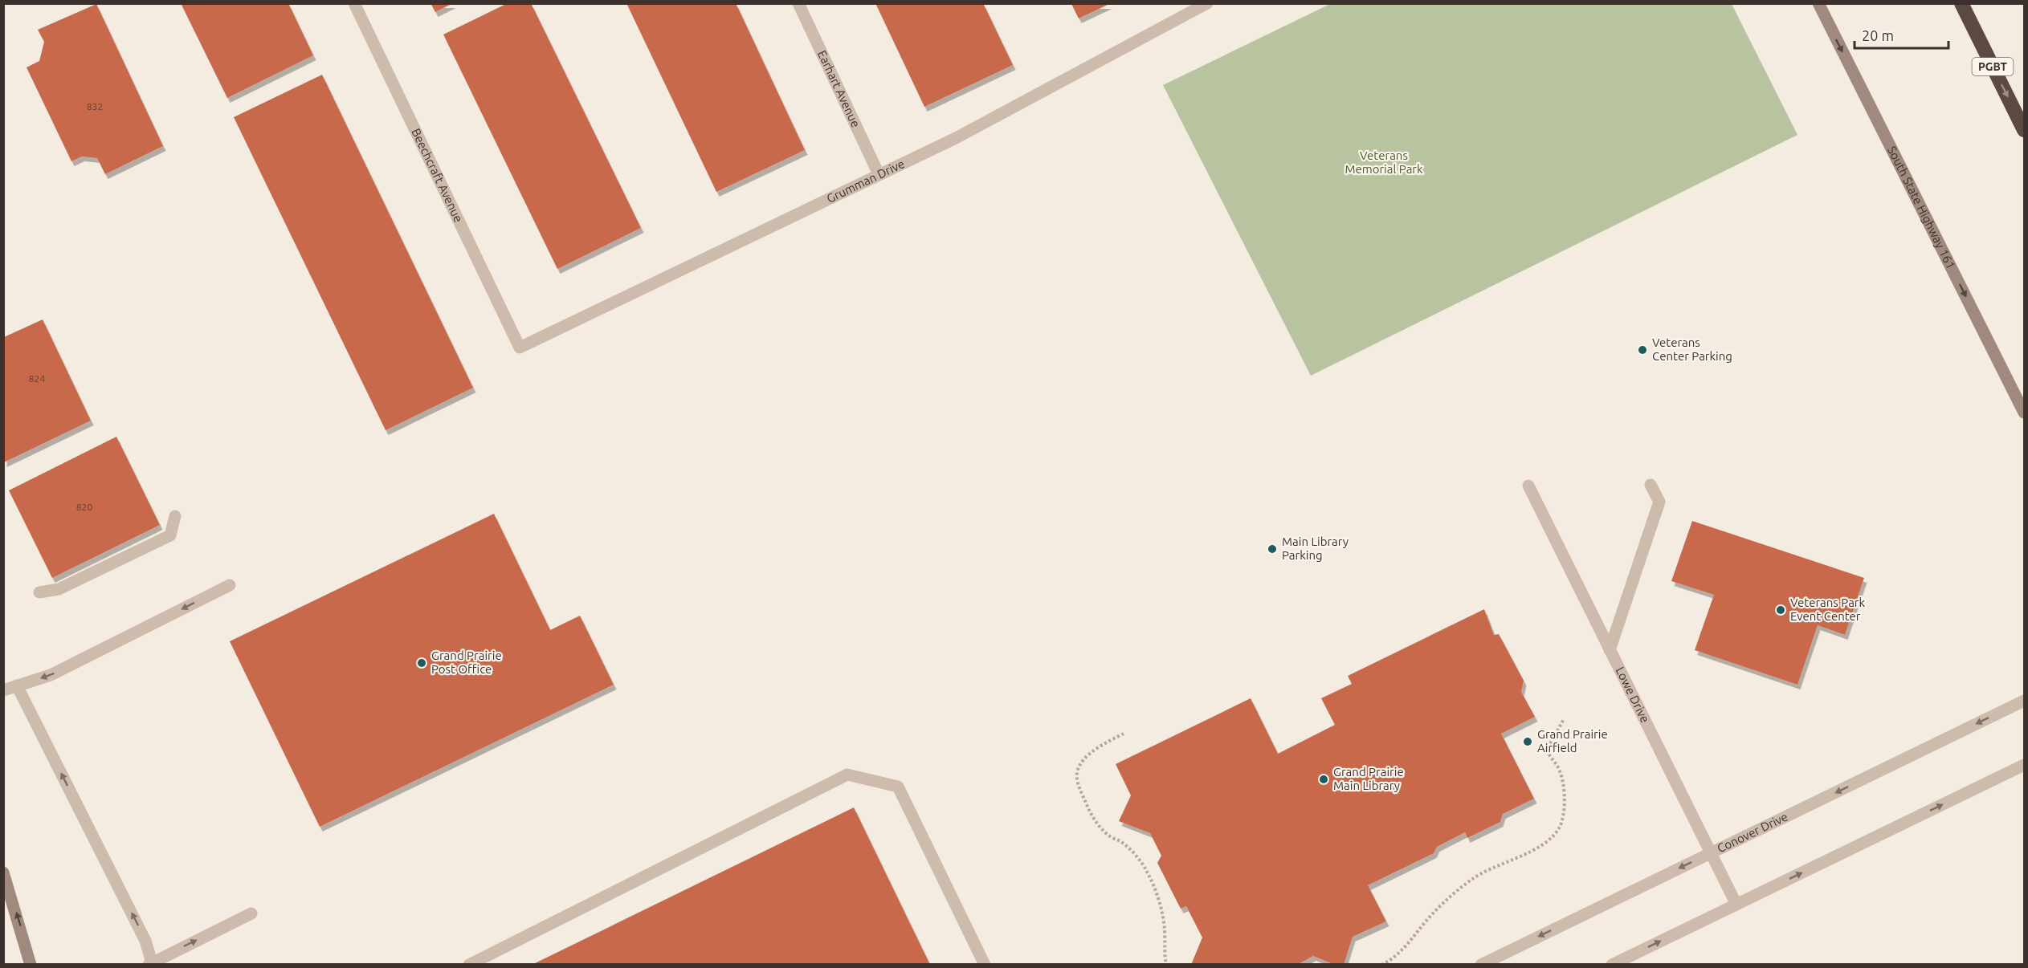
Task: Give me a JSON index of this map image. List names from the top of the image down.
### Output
{
  "streets": {
    "highway": ["PGBT"],
    "main road": ["South State Highway 161"],
    "street": [
      "Earhart Avenue",
      "Beechcraft Avenue",
      "Grumman Drive",
      "Lowe Drive",
      "Conover Drive"
    ]
  },
  "crossings": [
    ["Earhart Avenue", "Grumman Drive"],
    ["Beechcraft Avenue", "Grumman Drive"],
    ["Lowe Drive", "Conover Drive"]
  ],
  "one_way": ["South State Highway 161"],
  "parks": ["Veterans Memorial Park"],
  "places": [
    "Veterans Center Parking",
    "Main Library Parking",
    "Veterans Park Event Center",
    "Grand Prairie Post Office",
    "Grand Prairie Airfield",
    "Grand Prairie Main Library"
  ],
  "house_numbers": ["832", "824", "820"],
  "scale_bar": "20 m"
}
